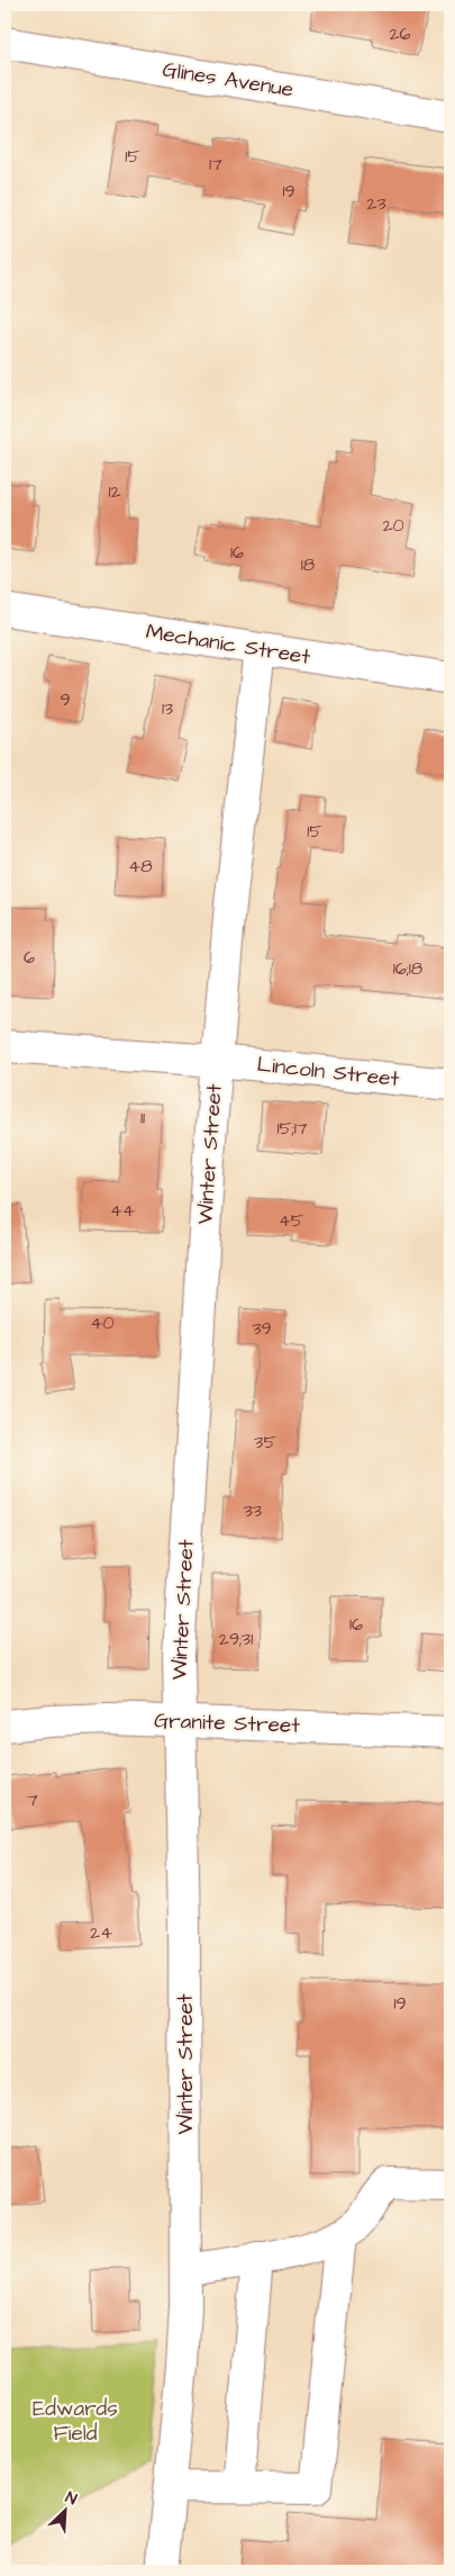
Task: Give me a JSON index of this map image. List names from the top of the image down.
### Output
{
  "streets": {
    "street": [
      "Glines Avenue",
      "Mechanic Street",
      "Lincoln Street",
      "Winter Street",
      "Granite Street"
    ]
  },
  "crossings": [
    ["Mechanic Street", "Winter Street"],
    ["Lincoln Street", "Winter Street"],
    ["Winter Street", "Granite Street"]
  ],
  "parks": ["Edwards Field"],
  "house_numbers": [
    "26",
    "15",
    "17",
    "19",
    "23",
    "12",
    "20",
    "16",
    "18",
    "9",
    "13",
    "15",
    "48",
    "6",
    "16;18",
    "11",
    "15;17",
    "44",
    "45",
    "40",
    "39",
    "35",
    "33",
    "16",
    "29;31",
    "7",
    "24",
    "19"
  ],
  "north": "top right"
}
